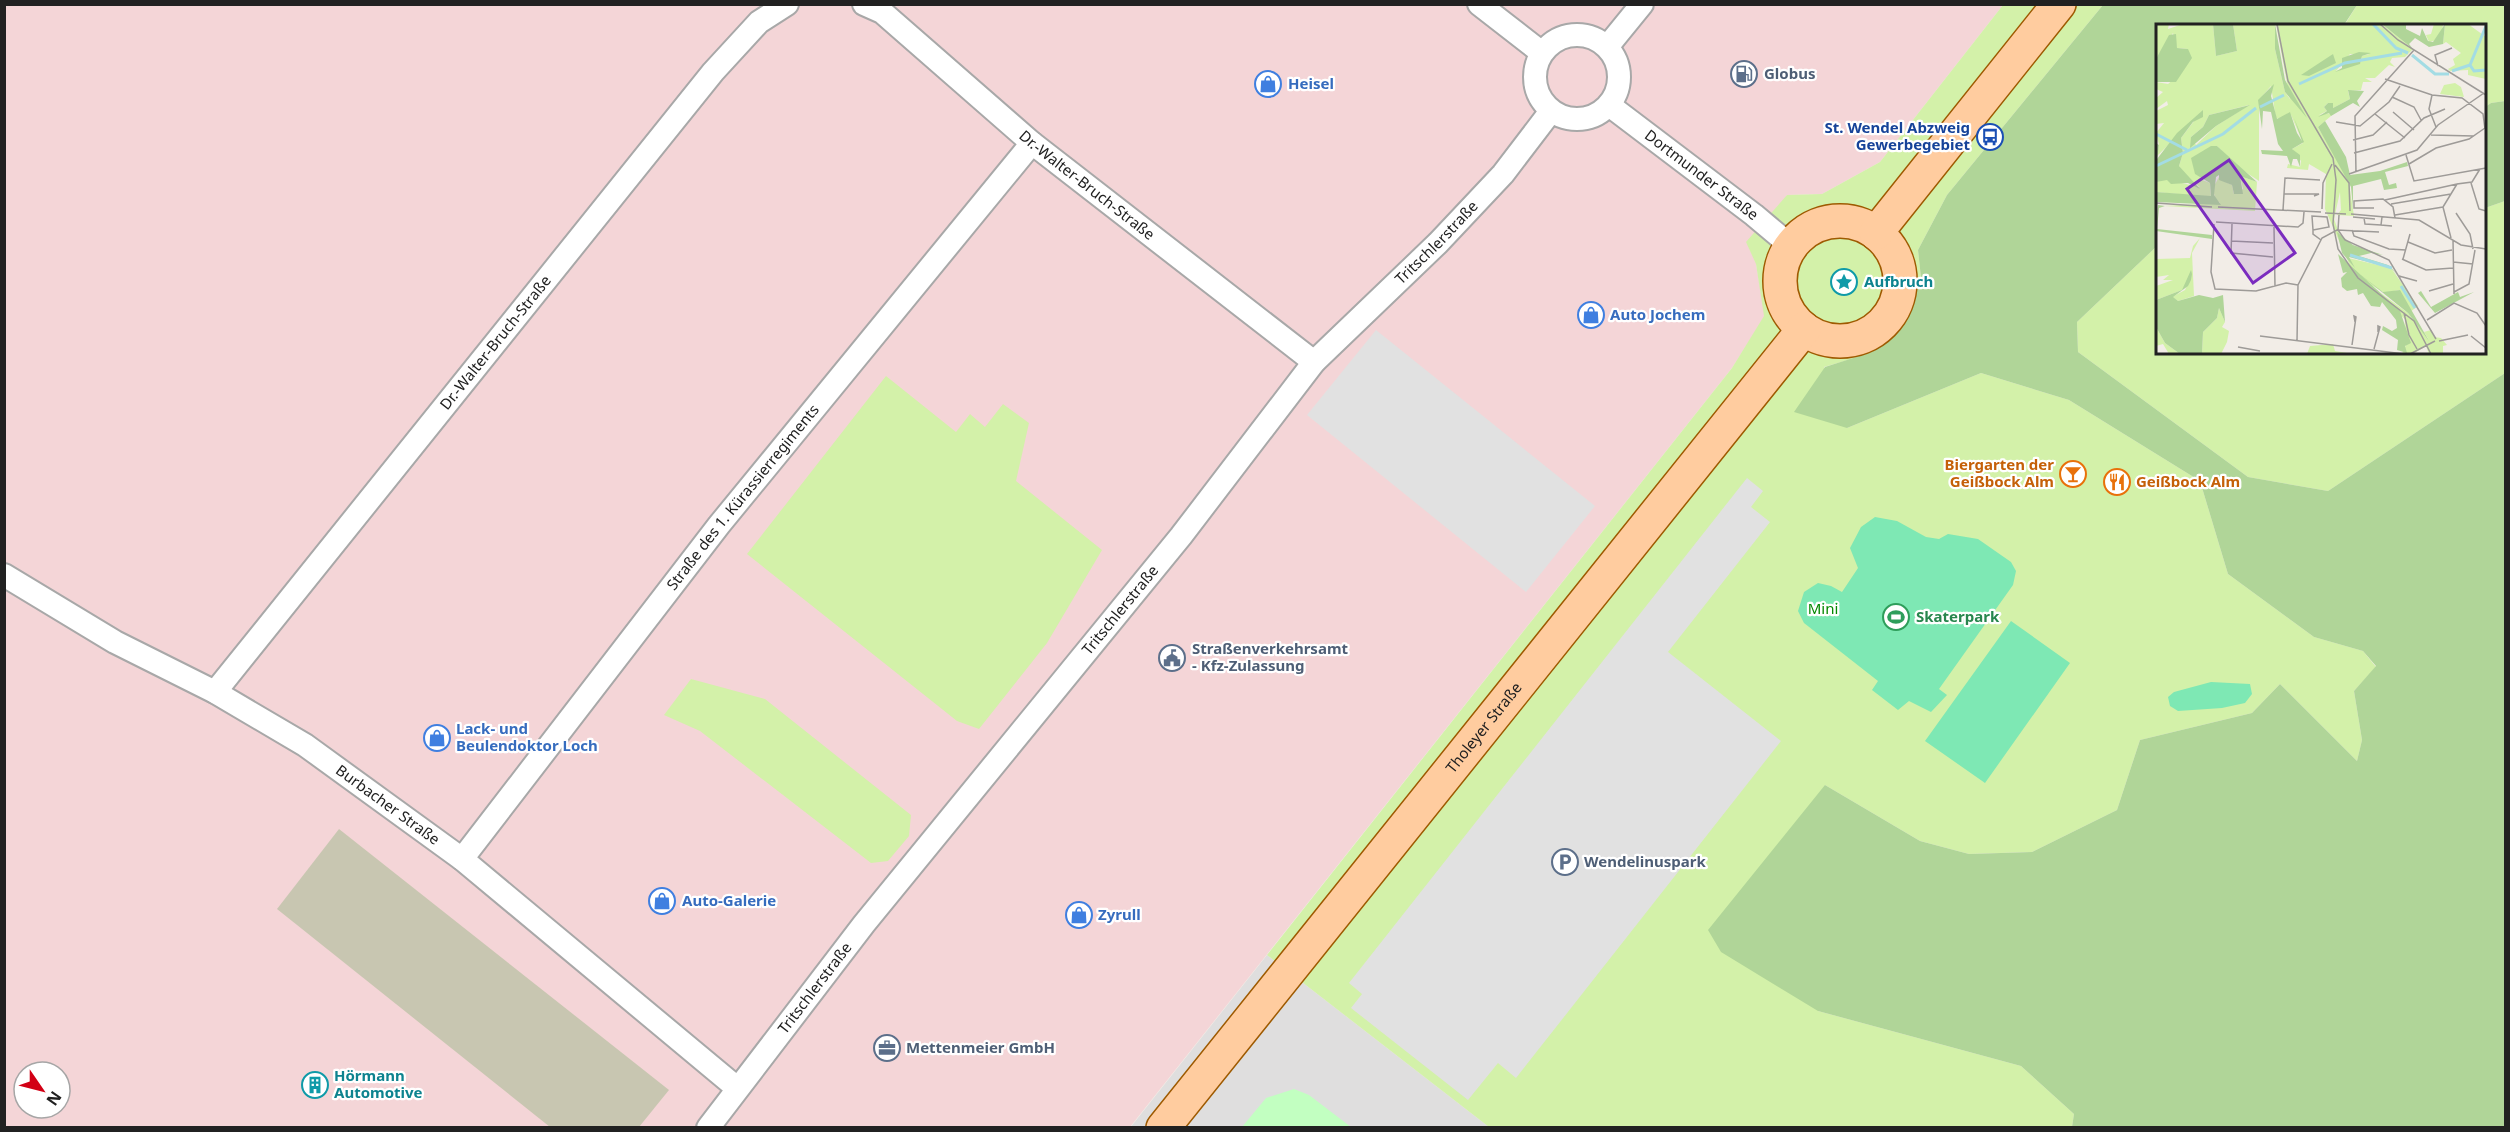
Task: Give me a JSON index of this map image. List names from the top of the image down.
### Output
{
  "streets": {
    "main road": ["Tholeyer Straße"],
    "street": [
      "Dortmunder Straße",
      "Dr.-Walter-Bruch-Straße",
      "Tritschlerstraße",
      "Straße des 1. Kürassierregiments",
      "Burbacher Straße"
    ]
  },
  "crossings": [
    ["Dortmunder Straße", "Tritschlerstraße"],
    ["Dortmunder Straße", "Tholeyer Straße"],
    ["Dr.-Walter-Bruch-Straße", "Tritschlerstraße"],
    ["Dr.-Walter-Bruch-Straße", "Straße des 1. Kürassierregiments"],
    ["Dr.-Walter-Bruch-Straße", "Burbacher Straße"],
    ["Tritschlerstraße", "Burbacher Straße"],
    ["Straße des 1. Kürassierregiments", "Burbacher Straße"]
  ],
  "parks": ["Mini"],
  "places": {
    "fuel station": ["Globus"],
    "shop": [
      "Heisel",
      "Auto Jochem",
      "Lack- und Beulendoktor Loch",
      "Auto-Galerie",
      "Zyrull"
    ],
    "bus stop": ["St. Wendel Abzweig Gewerbegebiet"],
    "place": ["Aufbruch"],
    "bar": ["Biergarten der Geißbock Alm"],
    "restaurant": ["Geißbock Alm"],
    "sports": ["Skaterpark"],
    "public building": ["Straßenverkehrsamt - Kfz-Zulassung"],
    "parking": ["Wendelinuspark"],
    "office": ["Mettenmeier GmbH"],
    "building": ["Hörmann Automotive"]
  },
  "north": "bottom right"
}
